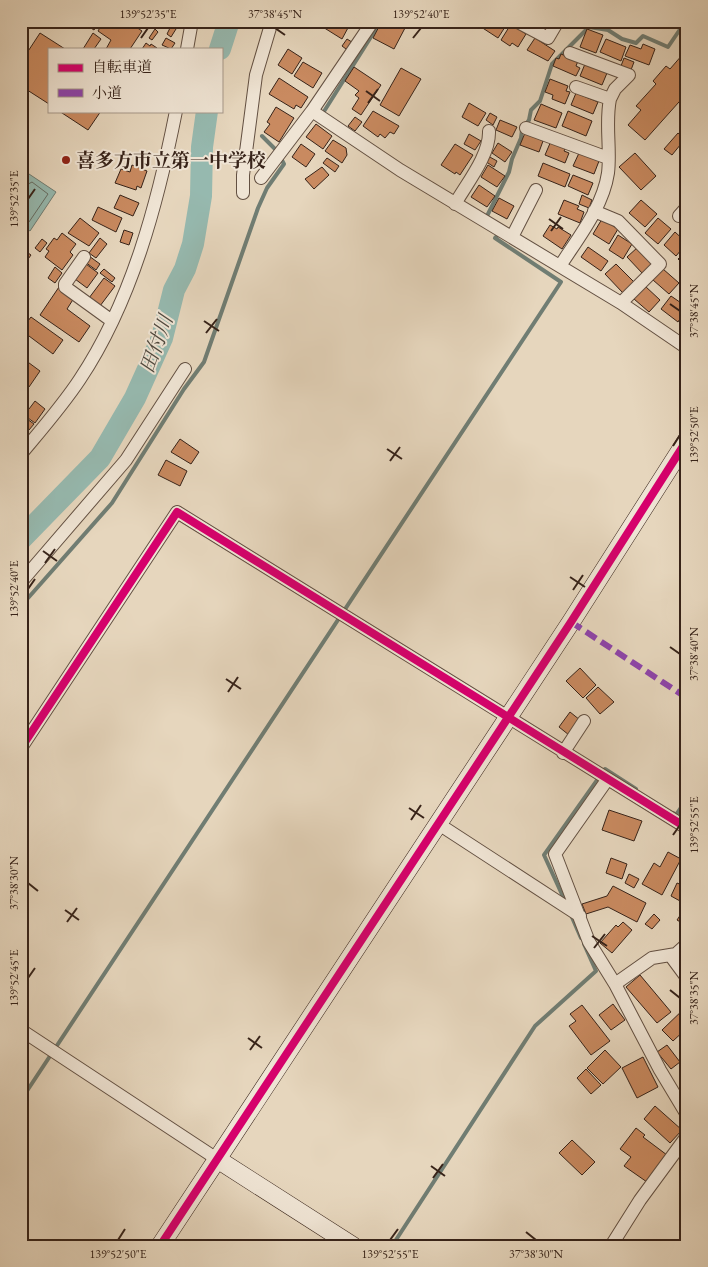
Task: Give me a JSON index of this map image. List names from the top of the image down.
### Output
{
  "water": ["田付川"],
  "places": ["喜多方市立第一中学校"],
  "legend": ["自転車道", "小道"],
  "coordinates": [
    "139°52'35\"E",
    "37°38'45\"N",
    "139°52'40\"E",
    "139°52'50\"E",
    "37°38'40\"N",
    "139°52'55\"E",
    "37°38'30\"N",
    "139°52'45\"E",
    "37°38'35\"N"
  ]
}
